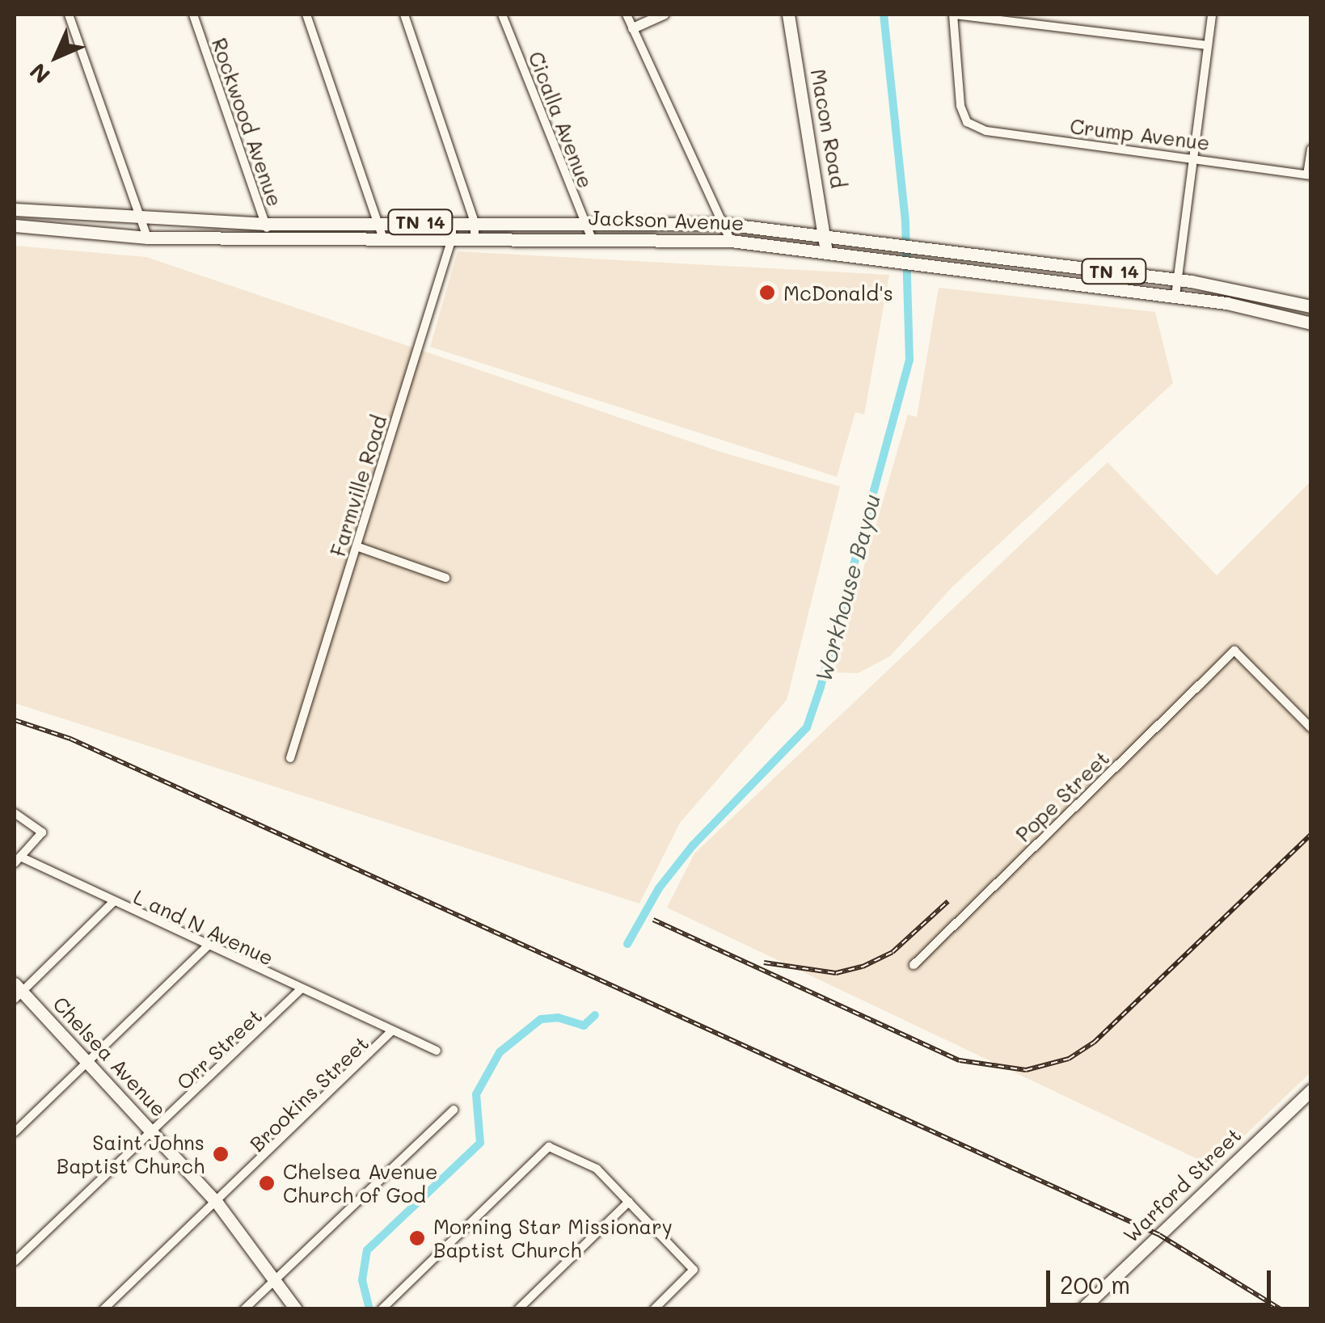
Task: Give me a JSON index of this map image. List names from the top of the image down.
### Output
{
  "streets": {
    "main road": [
      "Macon Road",
      "Jackson Avenue",
      "TN 14",
      "Chelsea Avenue",
      "Warford Street"
    ],
    "street": [
      "Cicalla Avenue",
      "Rockwood Avenue",
      "Crump Avenue",
      "Farmville Road",
      "Pope Street",
      "L and N Avenue",
      "Orr Street",
      "Brookins Street"
    ]
  },
  "crossings": [
    ["Cicalla Avenue", "Jackson Avenue"],
    ["Rockwood Avenue", "Jackson Avenue"],
    ["Macon Road", "Jackson Avenue"],
    ["Jackson Avenue", "Farmville Road"],
    ["L and N Avenue", "Orr Street"],
    ["L and N Avenue", "Brookins Street"],
    ["Orr Street", "Chelsea Avenue"],
    ["Chelsea Avenue", "Brookins Street"]
  ],
  "water": ["Workhouse Bayou"],
  "places": [
    "McDonald's",
    "Saint Johns Baptist Church",
    "Chelsea Avenue Church of God",
    "Morning Star Missionary Baptist Church"
  ],
  "scale_bar": "200 m",
  "north": "bottom left"
}
